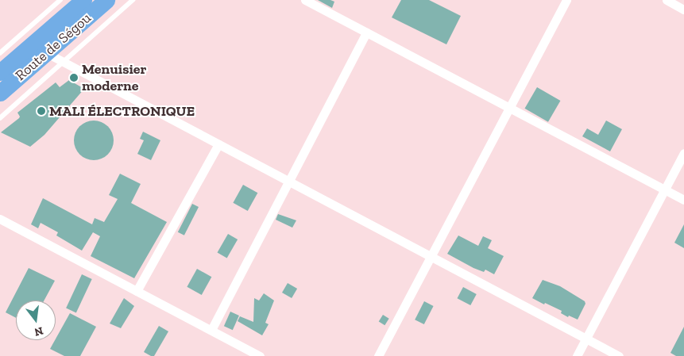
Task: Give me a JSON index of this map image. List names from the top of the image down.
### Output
{
  "streets": {
    "highway": ["Route de Ségou"]
  },
  "places": ["Menuisier moderne", "MALI ÉLECTRONIQUE"],
  "north": "bottom"
}
